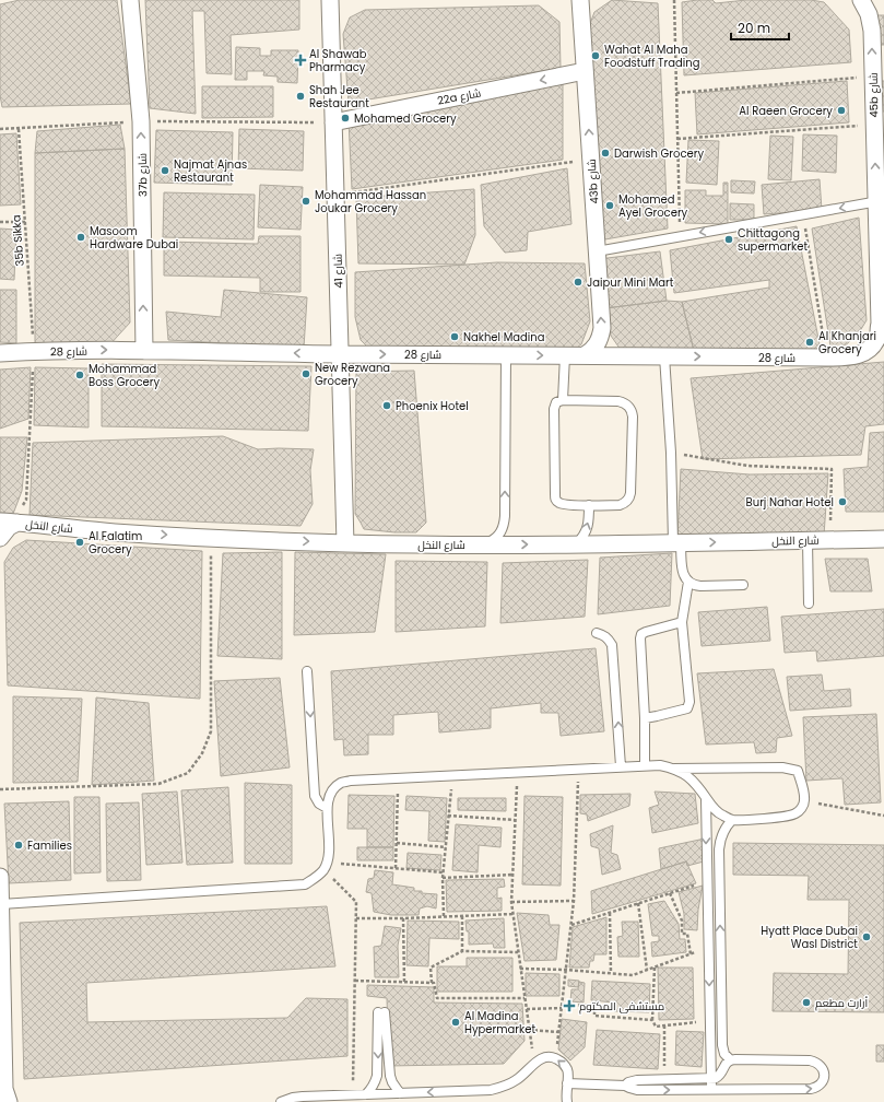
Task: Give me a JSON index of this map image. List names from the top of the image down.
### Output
{
  "streets": {
    "street": [
      "45b شارع",
      "22a شارع",
      "37b شارع",
      "43b شارع",
      "شارع 41",
      "شارع 28",
      "شارع النخل"
    ],
    "path": ["35b Sikka"]
  },
  "crossings": [
    ["45b شارع", "شارع 28"],
    ["22a شارع", "43b شارع"],
    ["22a شارع", "شارع 41"],
    ["37b شارع", "شارع 28"],
    ["43b شارع", "شارع 28"],
    ["35b Sikka", "شارع 28"],
    ["35b Sikka", "شارع النخل"],
    ["شارع 41", "شارع 28"],
    ["شارع 41", "شارع النخل"]
  ],
  "one_way": [
    "45b شارع",
    "22a شارع",
    "37b شارع",
    "43b شارع",
    "شارع النخل"
  ],
  "places": {
    "other": [
      "Wahat Al Maha Foodstuff Trading",
      "Shah Jee Restaurant",
      "Al Raeen Grocery",
      "Mohamed Grocery",
      "Darwish Grocery",
      "Najmat Ajnas Restaurant",
      "Mohammad Hassan Joukar Grocery",
      "Mohamed Ayel Grocery",
      "Masoom Hardware Dubai",
      "Chittagong supermarket",
      "Jaipur Mini Mart",
      "Nakhel Madina",
      "Al Khanjari Grocery",
      "New Rezwana Grocery",
      "Mohammad Boss Grocery",
      "Phoenix Hotel",
      "Burj Nahar Hotel",
      "Al Falatim Grocery",
      "Families",
      "Hyatt Place Dubai Wasl District",
      "أرارت مطعم",
      "Al Madina Hypermarket"
    ],
    "health": ["Al Shawab Pharmacy", "مستشفى المكتوم"]
  },
  "scale_bar": "20 m"
}
